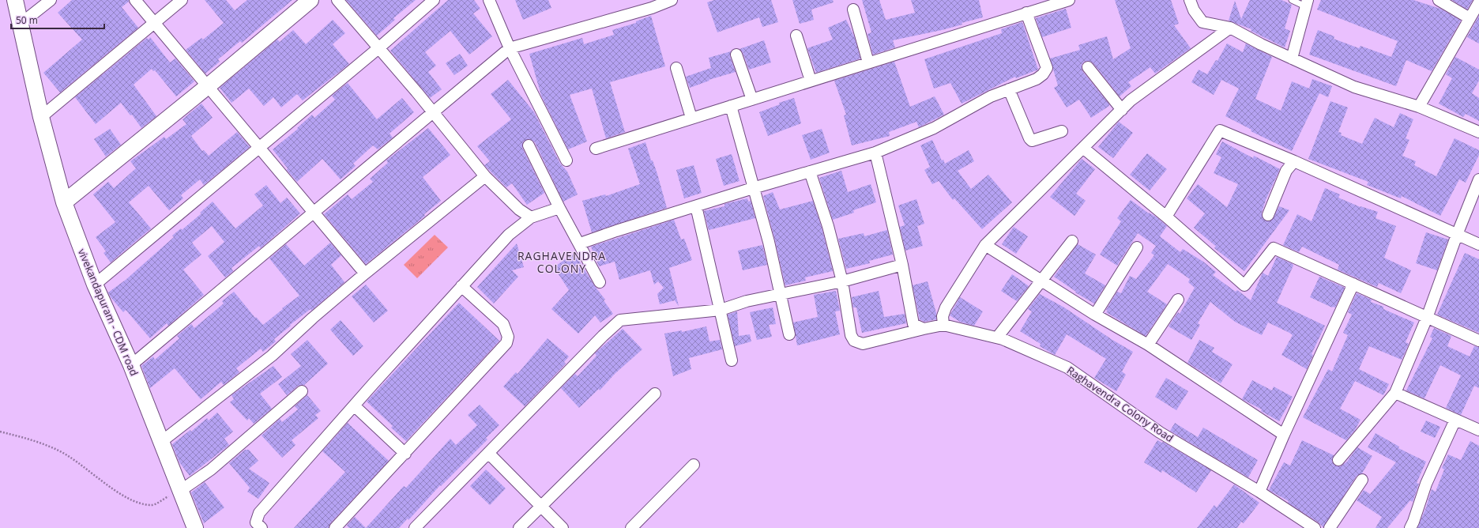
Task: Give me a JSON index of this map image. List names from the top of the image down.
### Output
{
  "streets": {
    "street": ["vivekandapuram - CDM road", "Raghavendra Colony Road"]
  },
  "districts": ["RAGHAVENDRA COLONY"],
  "scale_bar": "50 m"
}
